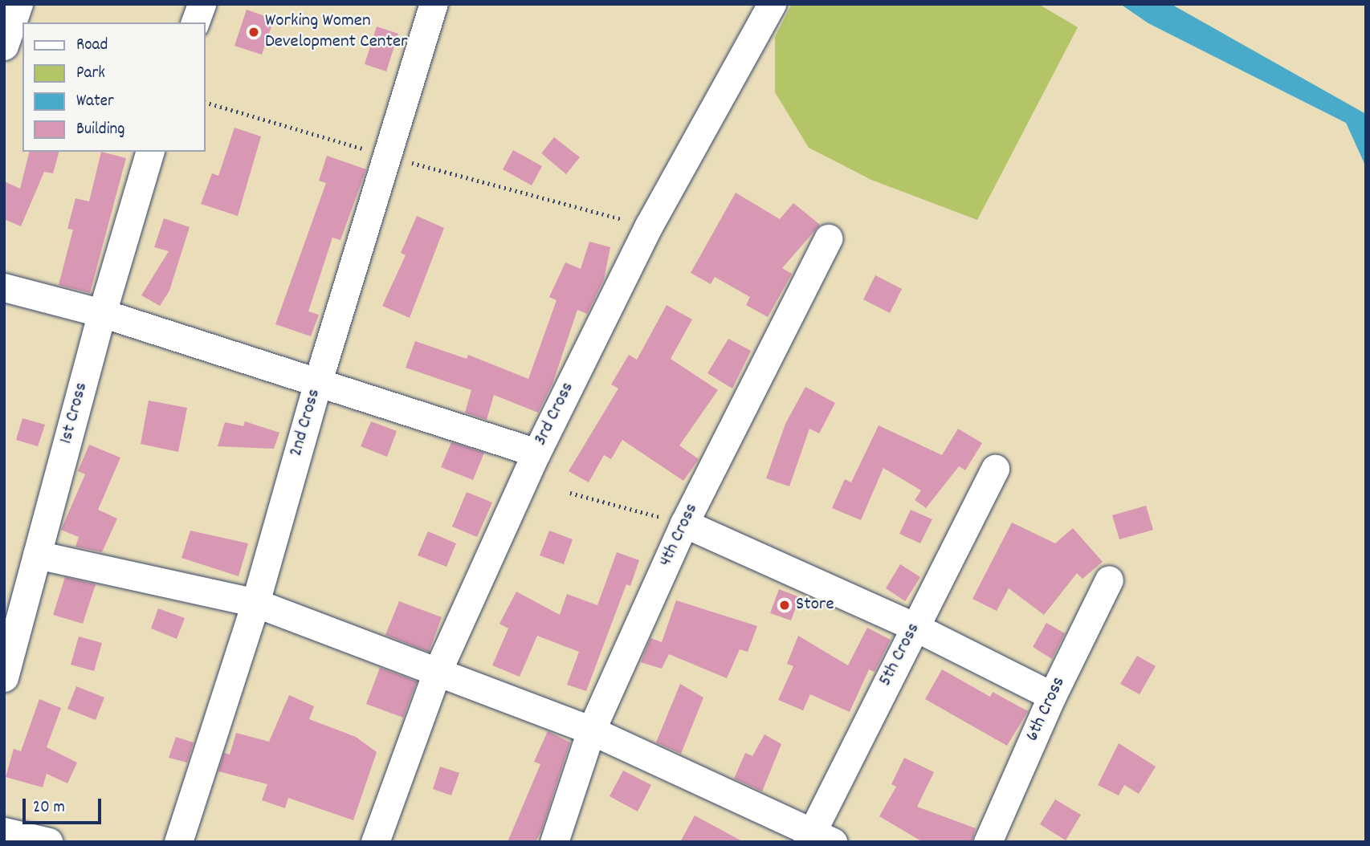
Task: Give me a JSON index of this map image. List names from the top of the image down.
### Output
{
  "streets": {
    "street": [
      "1st Cross",
      "3rd Cross",
      "2nd Cross",
      "4th Cross",
      "5th Cross",
      "6th Cross"
    ]
  },
  "places": ["Working Women Development Center", "Store"],
  "legend": [
    "Road",
    "Park",
    "Water",
    "Building"
  ],
  "scale_bar": "20 m"
}
